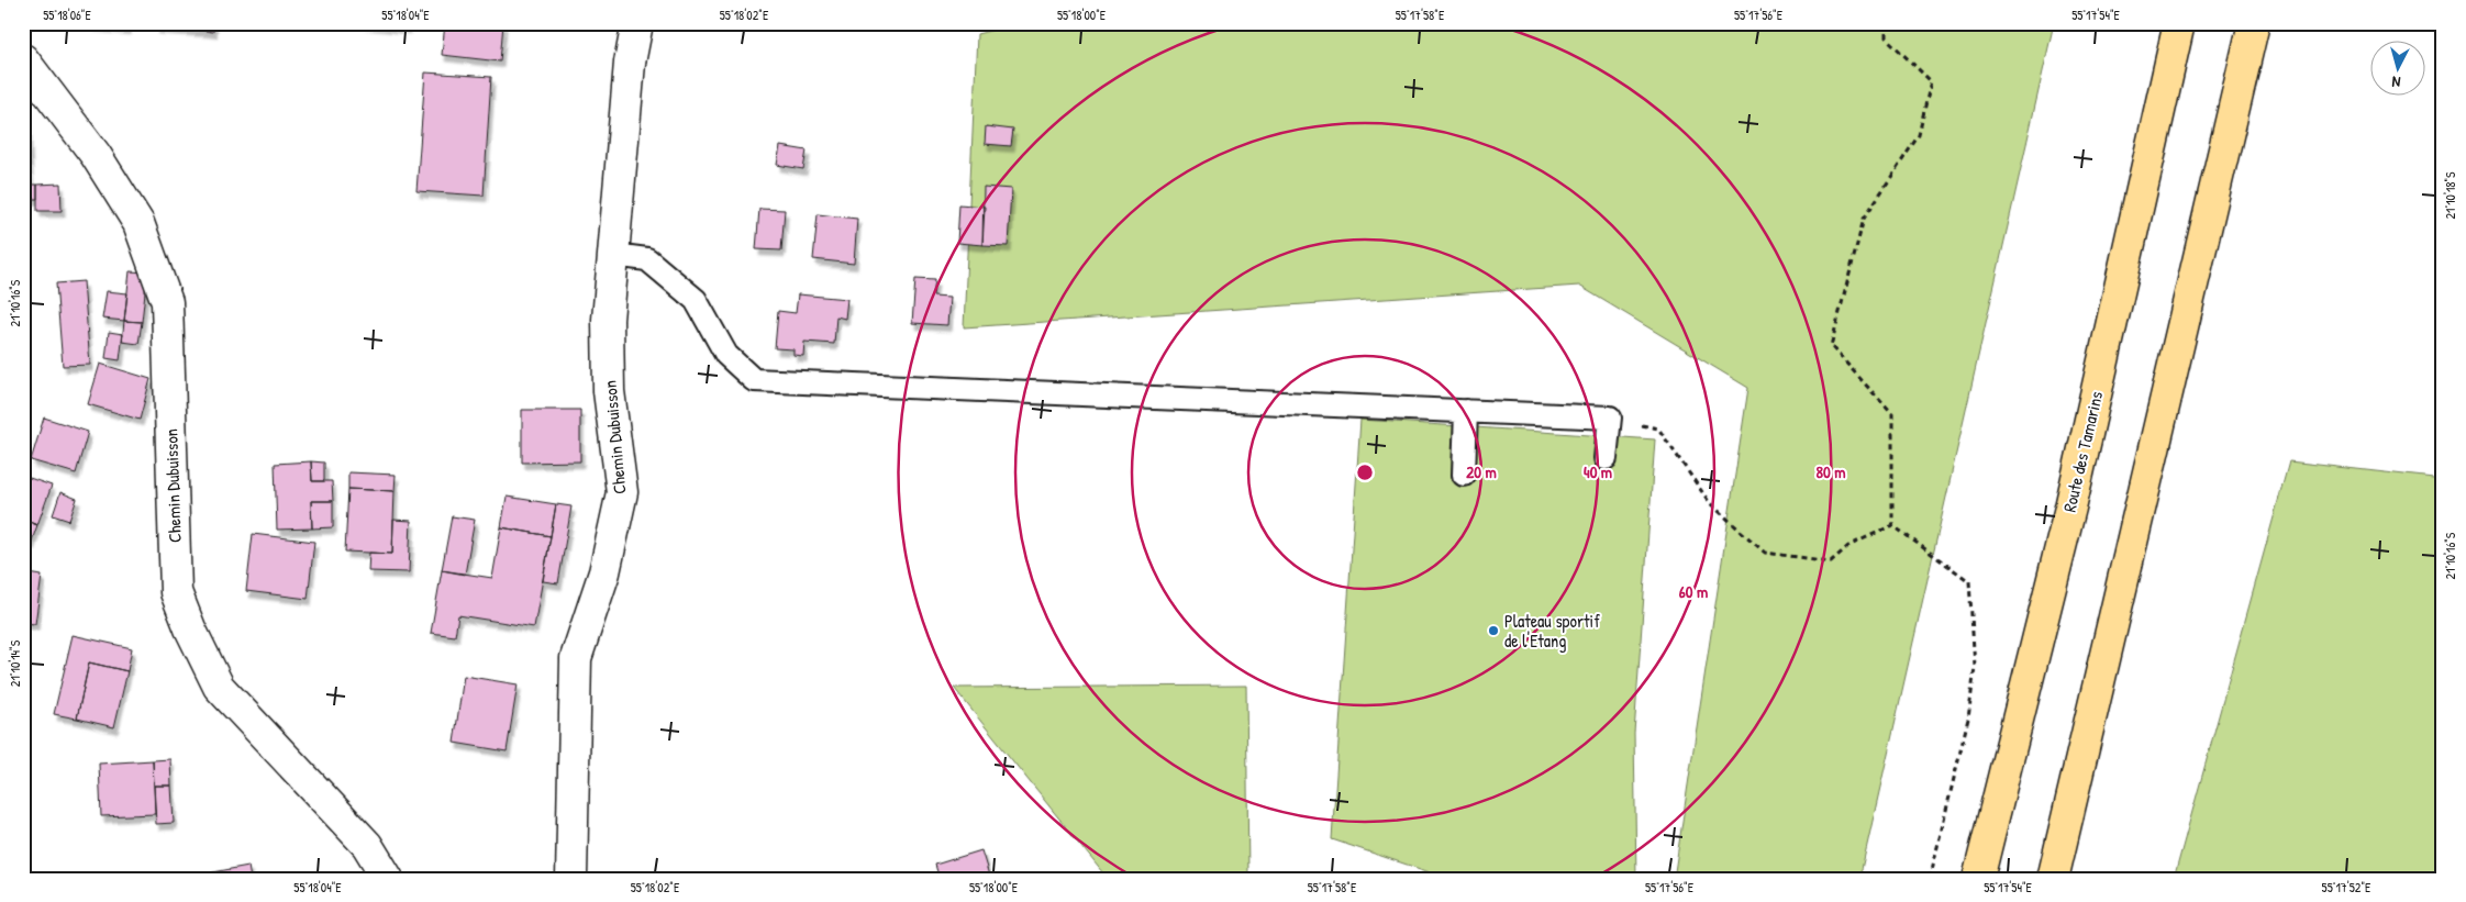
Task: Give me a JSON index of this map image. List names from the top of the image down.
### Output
{
  "streets": {
    "highway": ["Route des Tamarins"],
    "main road": ["Chemin Dubuisson"]
  },
  "places": ["Plateau sportif de l'Etang"],
  "north": "bottom",
  "coordinates": [
    "55°18'06\"E",
    "55°18'04\"E",
    "55°18'02\"E",
    "55°18'00\"E",
    "55°17'58\"E",
    "55°17'56\"E",
    "55°17'54\"E",
    "21°10'18\"S",
    "21°10'16\"S",
    "21°10'14\"S",
    "55°17'52\"E"
  ],
  "rings": [
    "20 m",
    "40 m",
    "80 m",
    "60 m"
  ]
}
